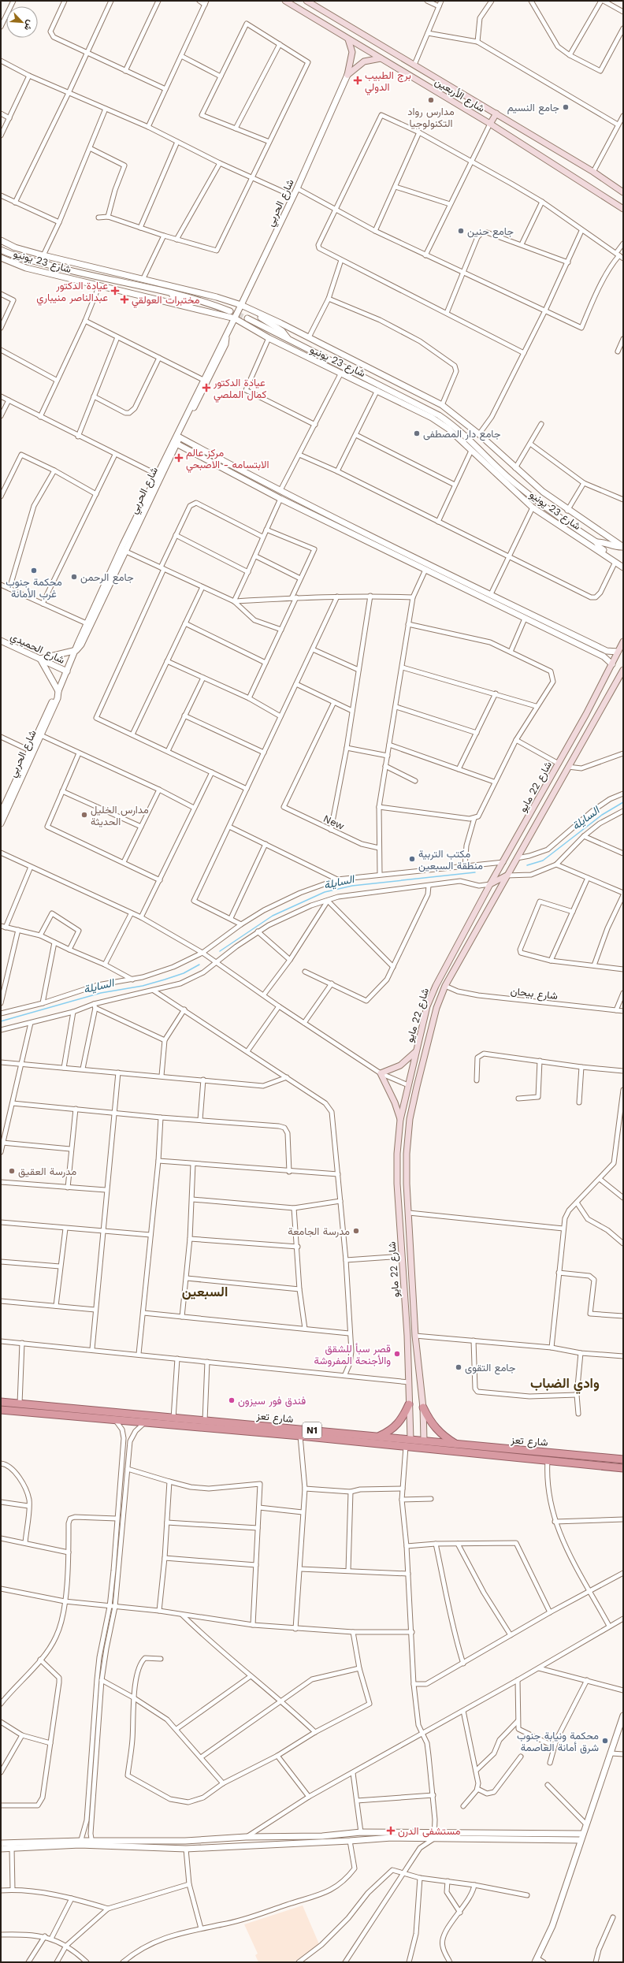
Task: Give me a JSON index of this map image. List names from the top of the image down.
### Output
{
  "streets": {
    "highway": ["شارع تعز", "N1"],
    "main road": ["شارع الأربعين", "شارع 22 مايو"],
    "street": [
      "شارع الحربي",
      "شارع 23 يونيو",
      "شارع الحميدي",
      "New",
      "شارع بيحان"
    ]
  },
  "crossings": [
    ["شارع الحربي", "شارع 23 يونيو"],
    ["شارع الحربي", "شارع الحميدي"],
    ["شارع 22 مايو", "شارع بيحان"],
    ["شارع 22 مايو", "شارع تعز"]
  ],
  "districts": ["السبعين", "وادي الضباب"],
  "water": ["السايلة"],
  "places": {
    "health": [
      "برج الطبيب الدولي",
      "عيادة الدكتور عبدالناصر منيباري",
      "مختبرات العولقي",
      "عيادة الدكتور كمال الملصي",
      "مركز عالم الابتسامه - الاصبحي",
      "مستشفى الدرن"
    ],
    "other": [
      "مدارس رواد التكنولوجيا",
      "جامع النسيم",
      "جامع حنين",
      "جامع دار المصطفى",
      "محكمة جنوب غرب الأمانة",
      "جامع الرحمن",
      "مدارس الخليل الحديثة",
      "مكتب التربية منطقة السبعين",
      "مدرسة العقيق",
      "مدرسة الجامعة",
      "قصر سبأ للشقق والأجنحة المفروشة",
      "جامع التقوى",
      "فندق فور سيزون",
      "محكمة ونيابة جنوب شرق أمانة العاصمة"
    ]
  },
  "north": "bottom right"
}
